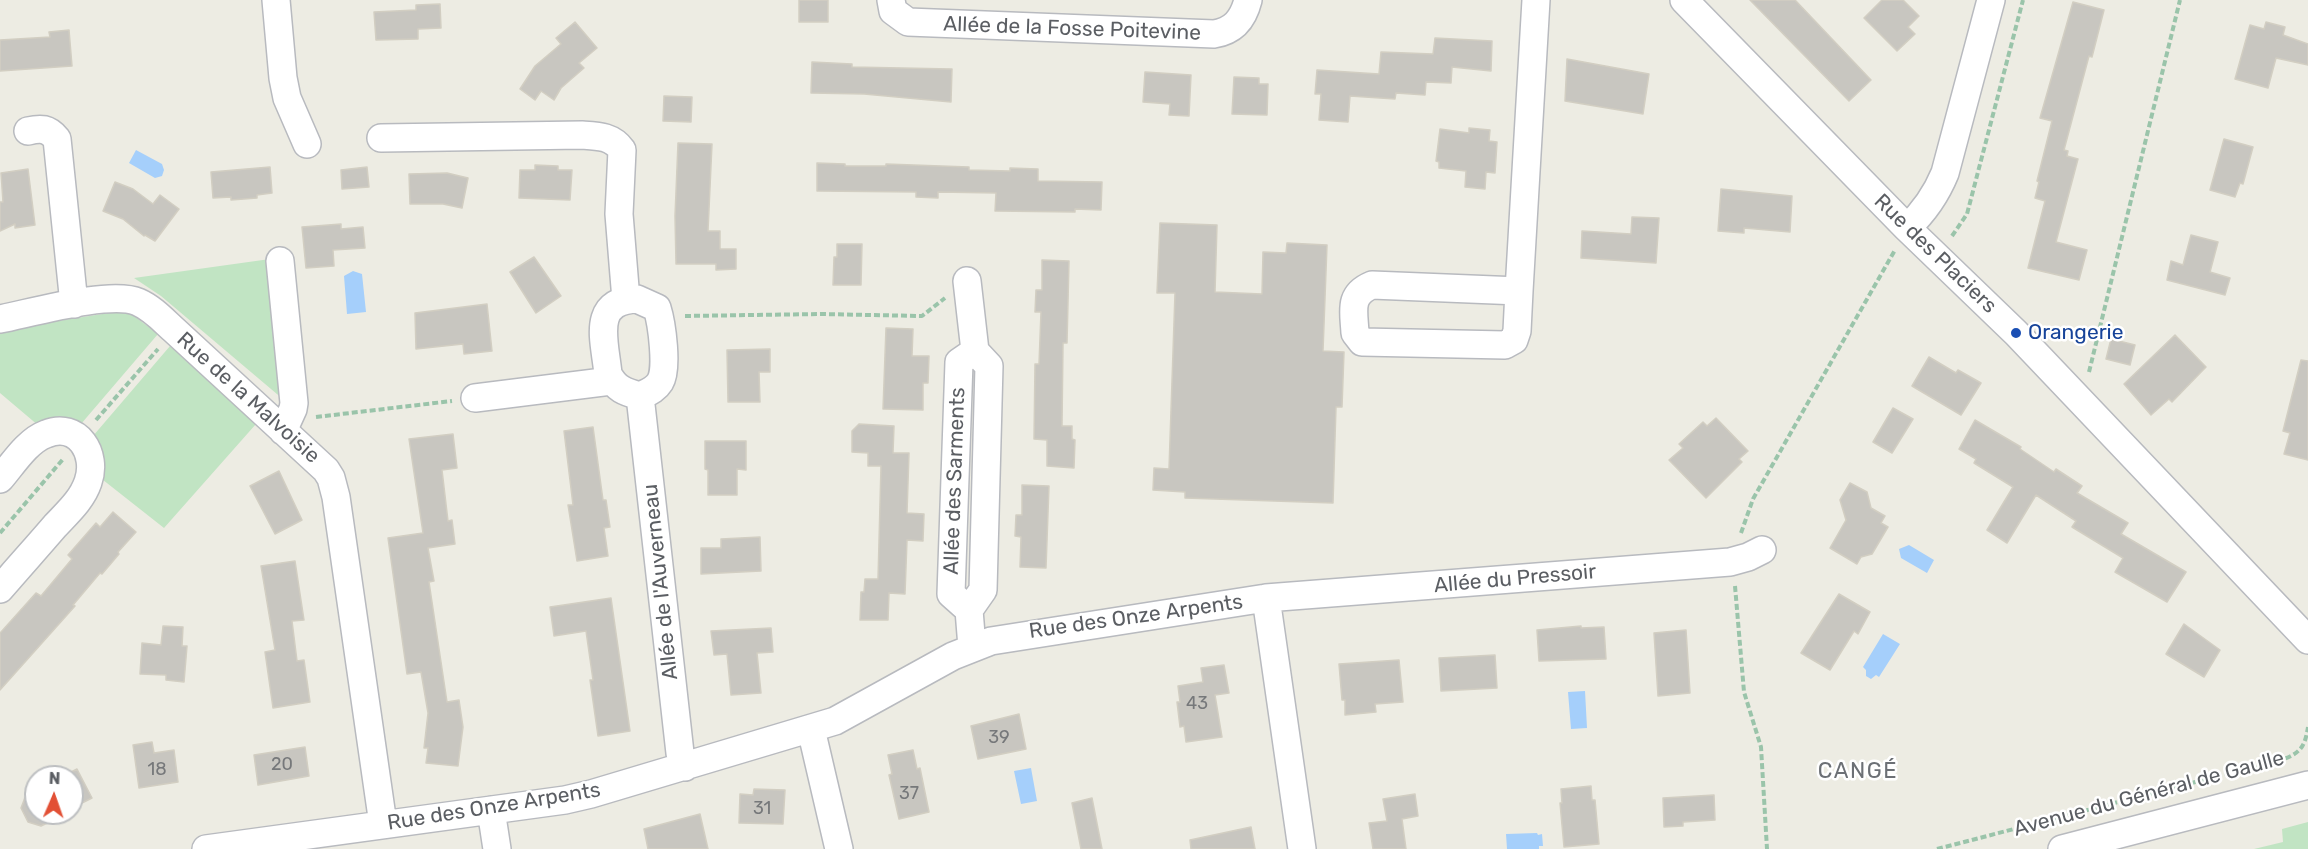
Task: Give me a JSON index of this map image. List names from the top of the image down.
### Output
{
  "streets": {
    "street": [
      "Allée de la Fosse Poitevine",
      "Rue des Placiers",
      "Rue de la Malvoisie",
      "Allée des Sarments",
      "Allée du Pressoir",
      "Allée de l'Auverneau",
      "Rue des Onze Arpents",
      "Avenue du Général de Gaulle"
    ]
  },
  "crossings": [
    ["Rue de la Malvoisie", "Rue des Onze Arpents"],
    ["Allée des Sarments", "Rue des Onze Arpents"],
    ["Allée du Pressoir", "Rue des Onze Arpents"],
    ["Allée de l'Auverneau", "Rue des Onze Arpents"]
  ],
  "districts": ["CANGÉ"],
  "places": ["Orangerie"],
  "house_numbers": [
    "43",
    "39",
    "20",
    "18",
    "37",
    "31"
  ],
  "north": "top"
}
